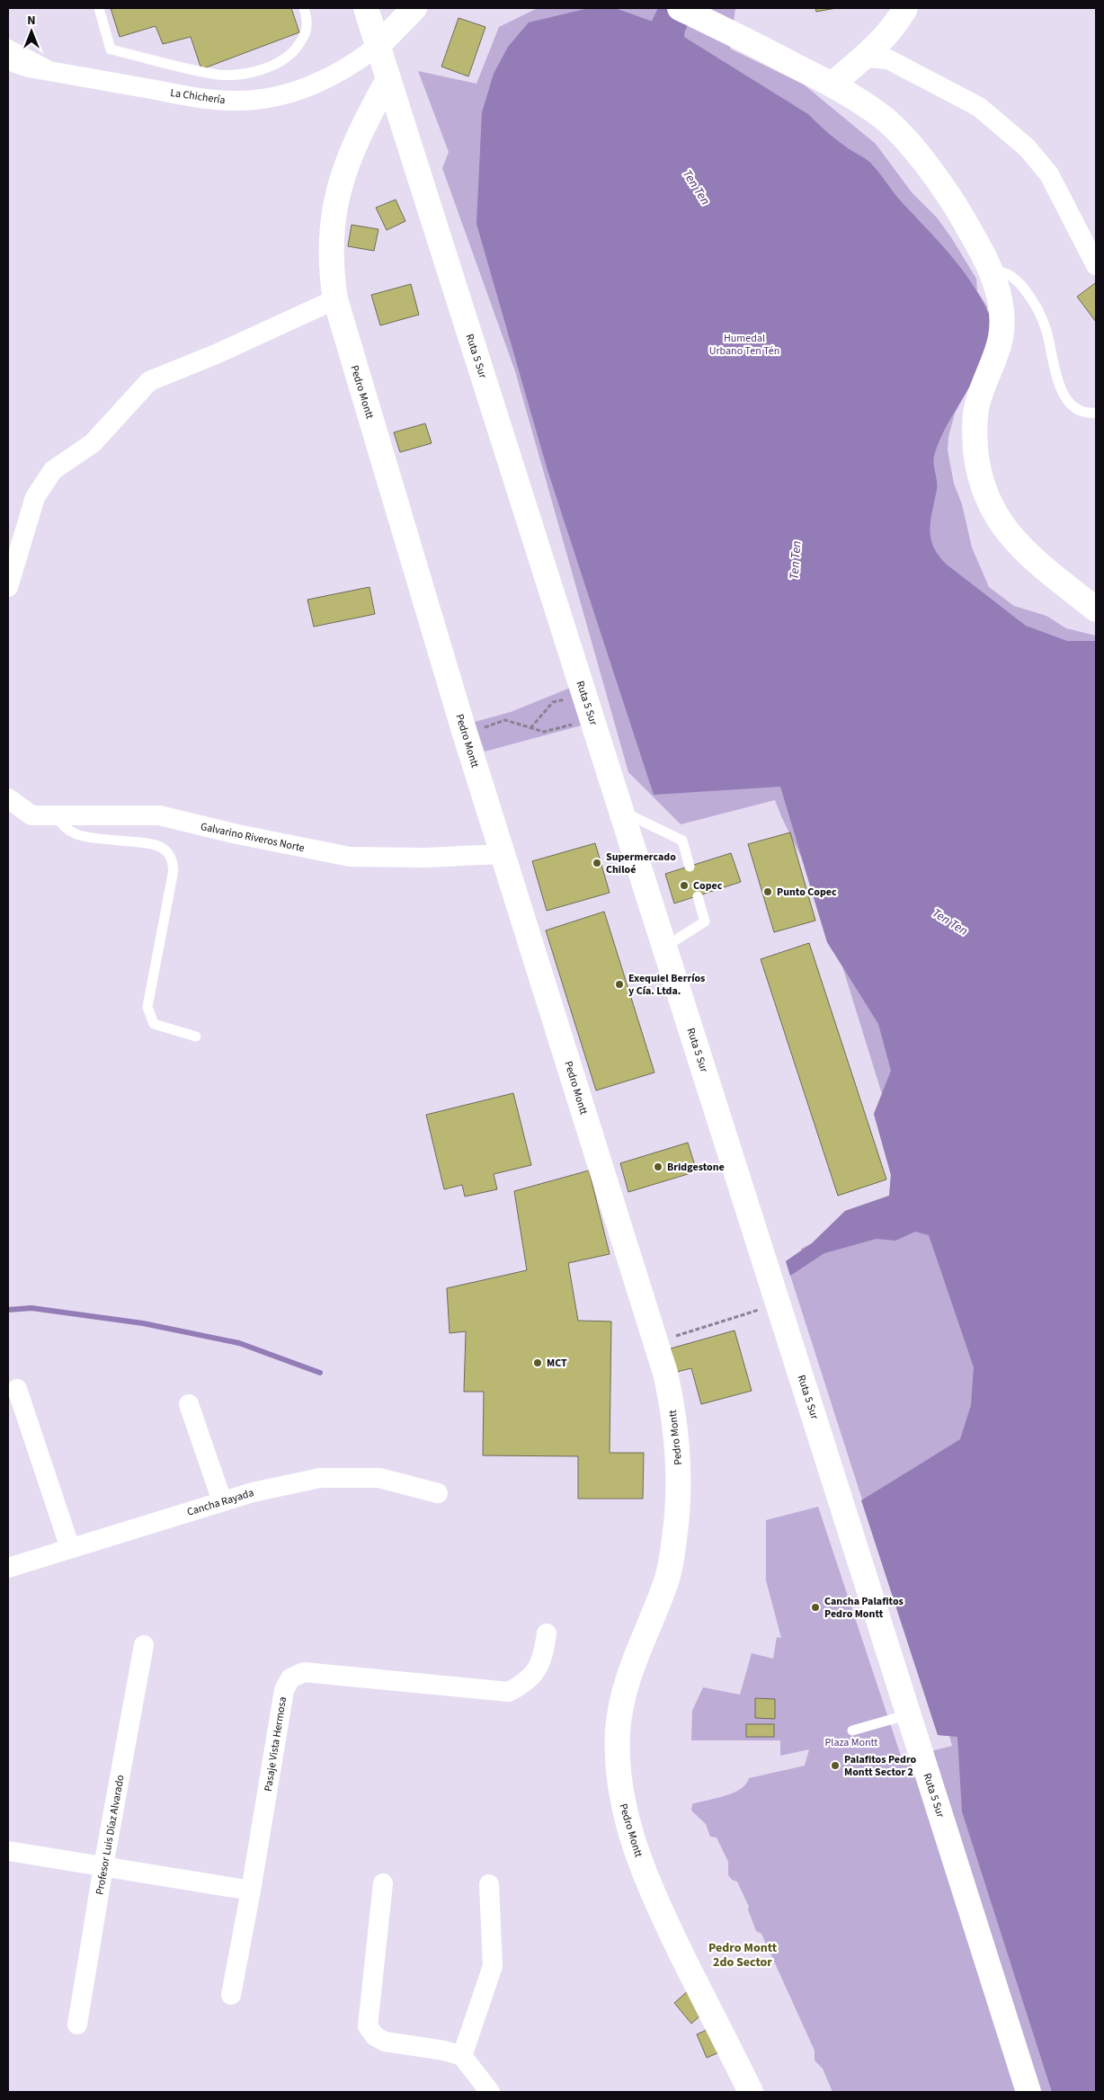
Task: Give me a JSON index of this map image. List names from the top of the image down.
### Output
{
  "streets": {
    "main road": ["Ruta 5 Sur", "Pedro Montt"],
    "street": [
      "La Chichería",
      "Galvarino Riveros Norte",
      "Cancha Rayada",
      "Pasaje Vista Hermosa",
      "Profesor Luis Díaz Alvarado"
    ]
  },
  "crossings": [
    ["La Chichería", "Ruta 5 Sur"],
    ["Ruta 5 Sur", "Pedro Montt"],
    ["Pedro Montt", "Galvarino Riveros Norte"]
  ],
  "districts": ["Pedro Montt 2do Sector"],
  "water": ["Ten Ten"],
  "parks": ["Humedal Urbano Ten Tén", "Plaza Montt"],
  "places": [
    "Supermercado Chiloé",
    "Copec",
    "Punto Copec",
    "Exequiel Berríos y Cía. Ltda.",
    "Bridgestone",
    "MCT",
    "Cancha Palafitos Pedro Montt",
    "Palafitos Pedro Montt Sector 2"
  ],
  "north": "top"
}
